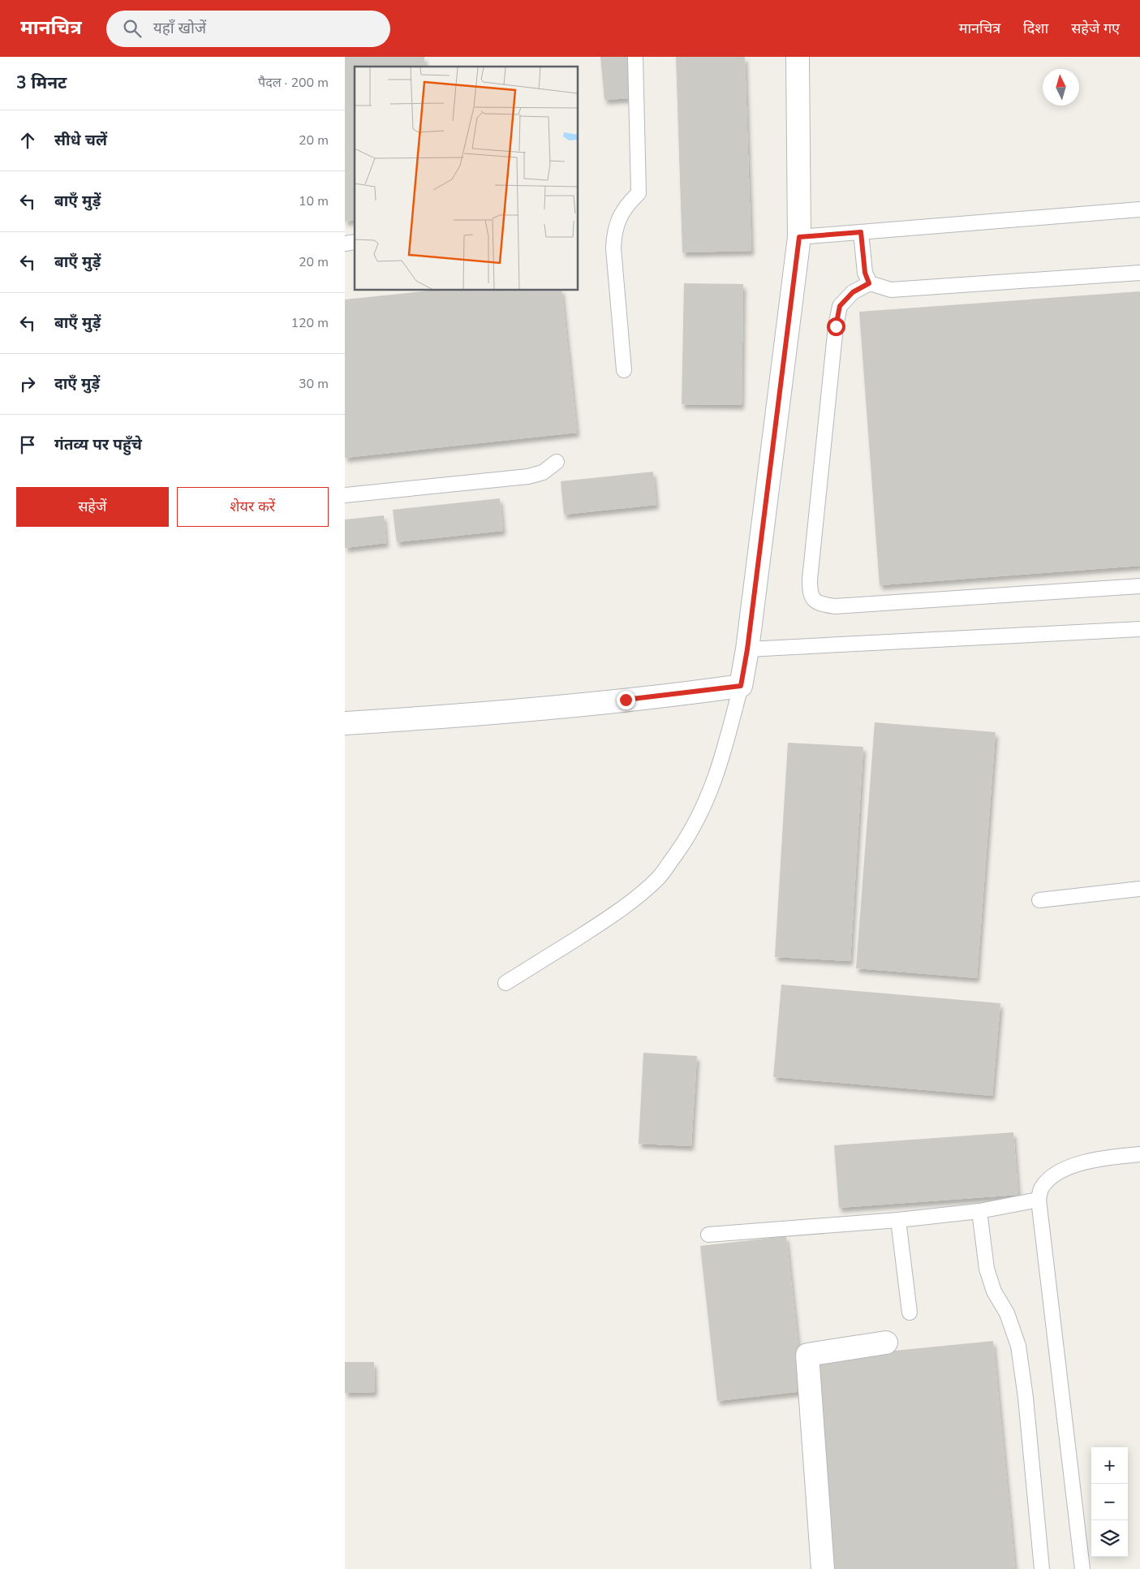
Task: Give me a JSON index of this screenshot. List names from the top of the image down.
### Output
{
  "north": "top",
  "page": {
    "header": "मानचित्र",
    "search": "यहाँ खोजें",
    "nav": ["मानचित्र", "दिशा", "सहेजे गए"],
    "heading": ["3 मिनट", "पैदल · 200 m"],
    "list": [
      ["सीधे चलें", "20 m"],
      ["बाएँ मुड़ें", "10 m"],
      ["बाएँ मुड़ें", "20 m"],
      ["बाएँ मुड़ें", "120 m"],
      ["दाएँ मुड़ें", "30 m"],
      "गंतव्य पर पहुँचे"
    ],
    "buttons": ["सहेजें", "शेयर करें"],
    "map_buttons": ["+", "−"]
  }
}
